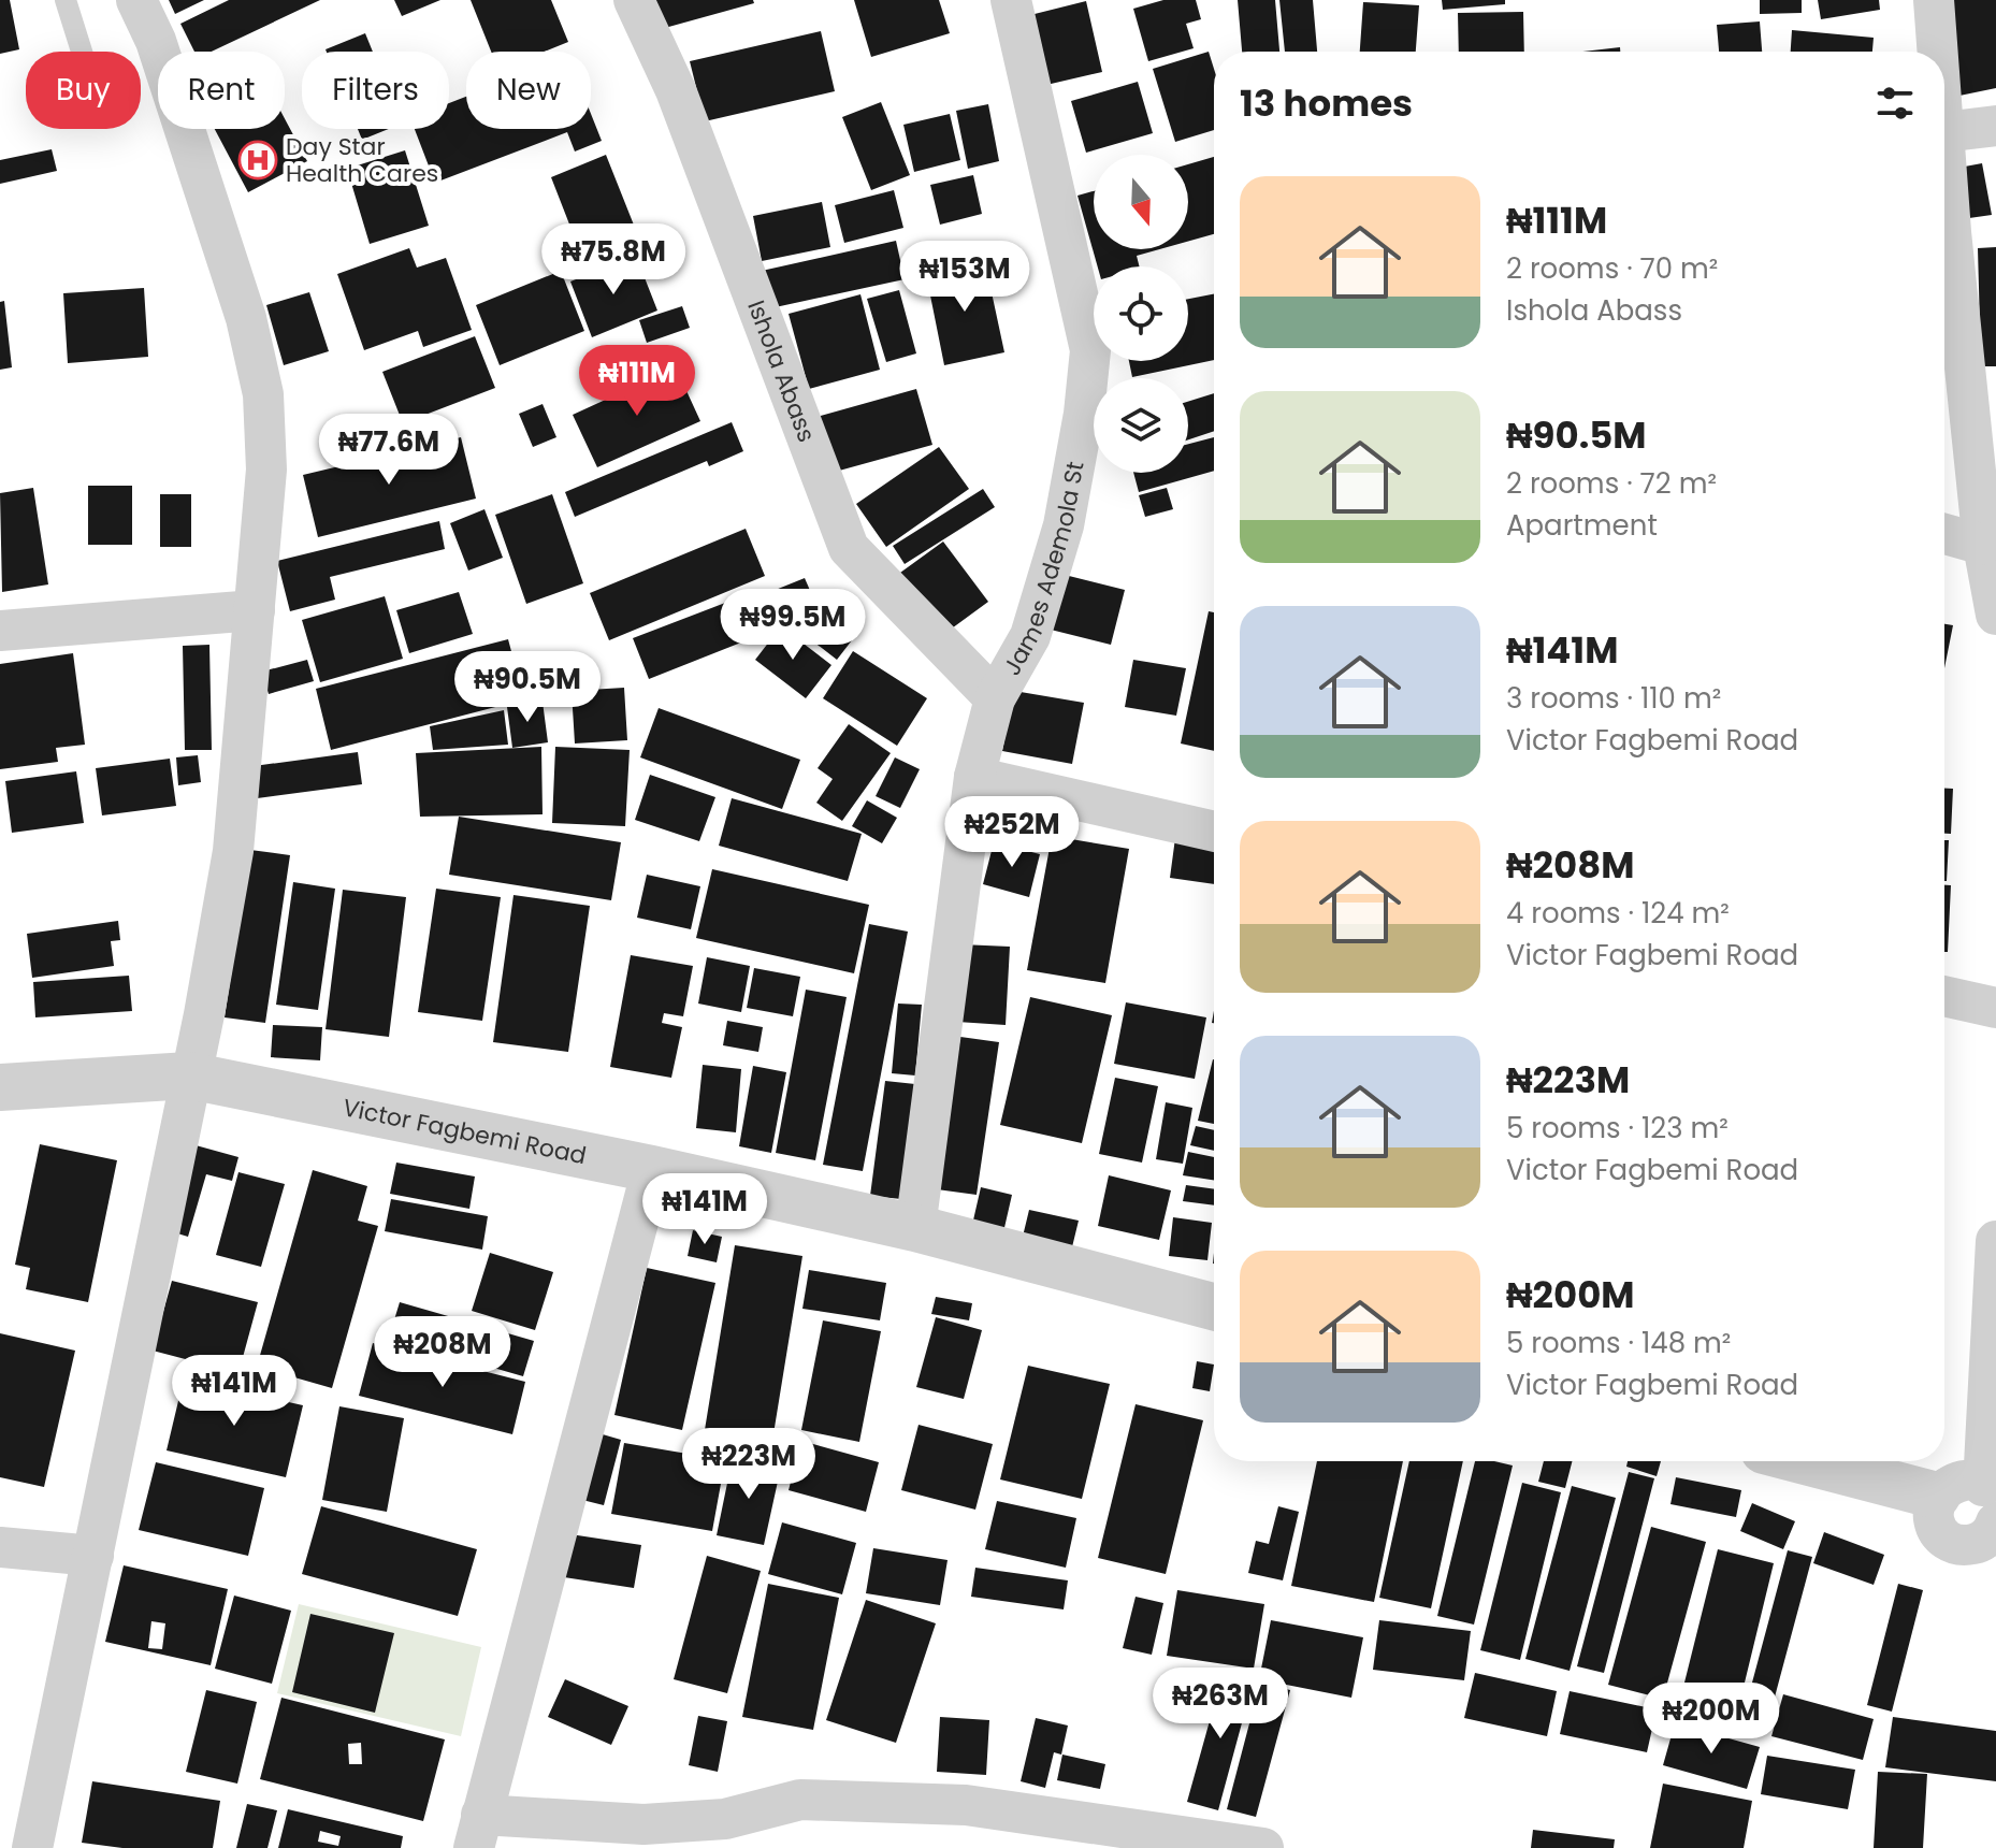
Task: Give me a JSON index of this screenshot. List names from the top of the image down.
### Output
{
  "streets": {
    "street": ["Ishola Abass", "James Ademola St", "Victor Fagbemi Road"]
  },
  "crossings": [
    ["Ishola Abass", "James Ademola St"],
    ["James Ademola St", "Victor Fagbemi Road"]
  ],
  "places": {
    "hospital": ["Day Star Health Cares"]
  },
  "north": "bottom",
  "page": {
    "chip": [
      "Buy",
      "Rent",
      "Filters",
      "New"
    ],
    "heading": "13 homes",
    "list": [
      {
        "name": "₦111M",
        "note": "2 rooms · 70 m² · Ishola Abass"
      },
      {
        "name": "₦90.5M",
        "note": "2 rooms · 72 m² · Apartment"
      },
      {
        "name": "₦141M",
        "note": "3 rooms · 110 m² · Victor Fagbemi Road"
      },
      {
        "name": "₦208M",
        "note": "4 rooms · 124 m² · Victor Fagbemi Road"
      },
      {
        "name": "₦223M",
        "note": "5 rooms · 123 m² · Victor Fagbemi Road"
      },
      {
        "name": "₦200M",
        "note": "5 rooms · 148 m² · Victor Fagbemi Road"
      }
    ],
    "price": [
      "₦75.8M",
      "₦153M",
      "₦111M",
      "₦77.6M",
      "₦99.5M",
      "₦90.5M",
      "₦252M",
      "₦141M",
      "₦208M",
      "₦141M",
      "₦223M",
      "₦263M",
      "₦200M"
    ]
  }
}
